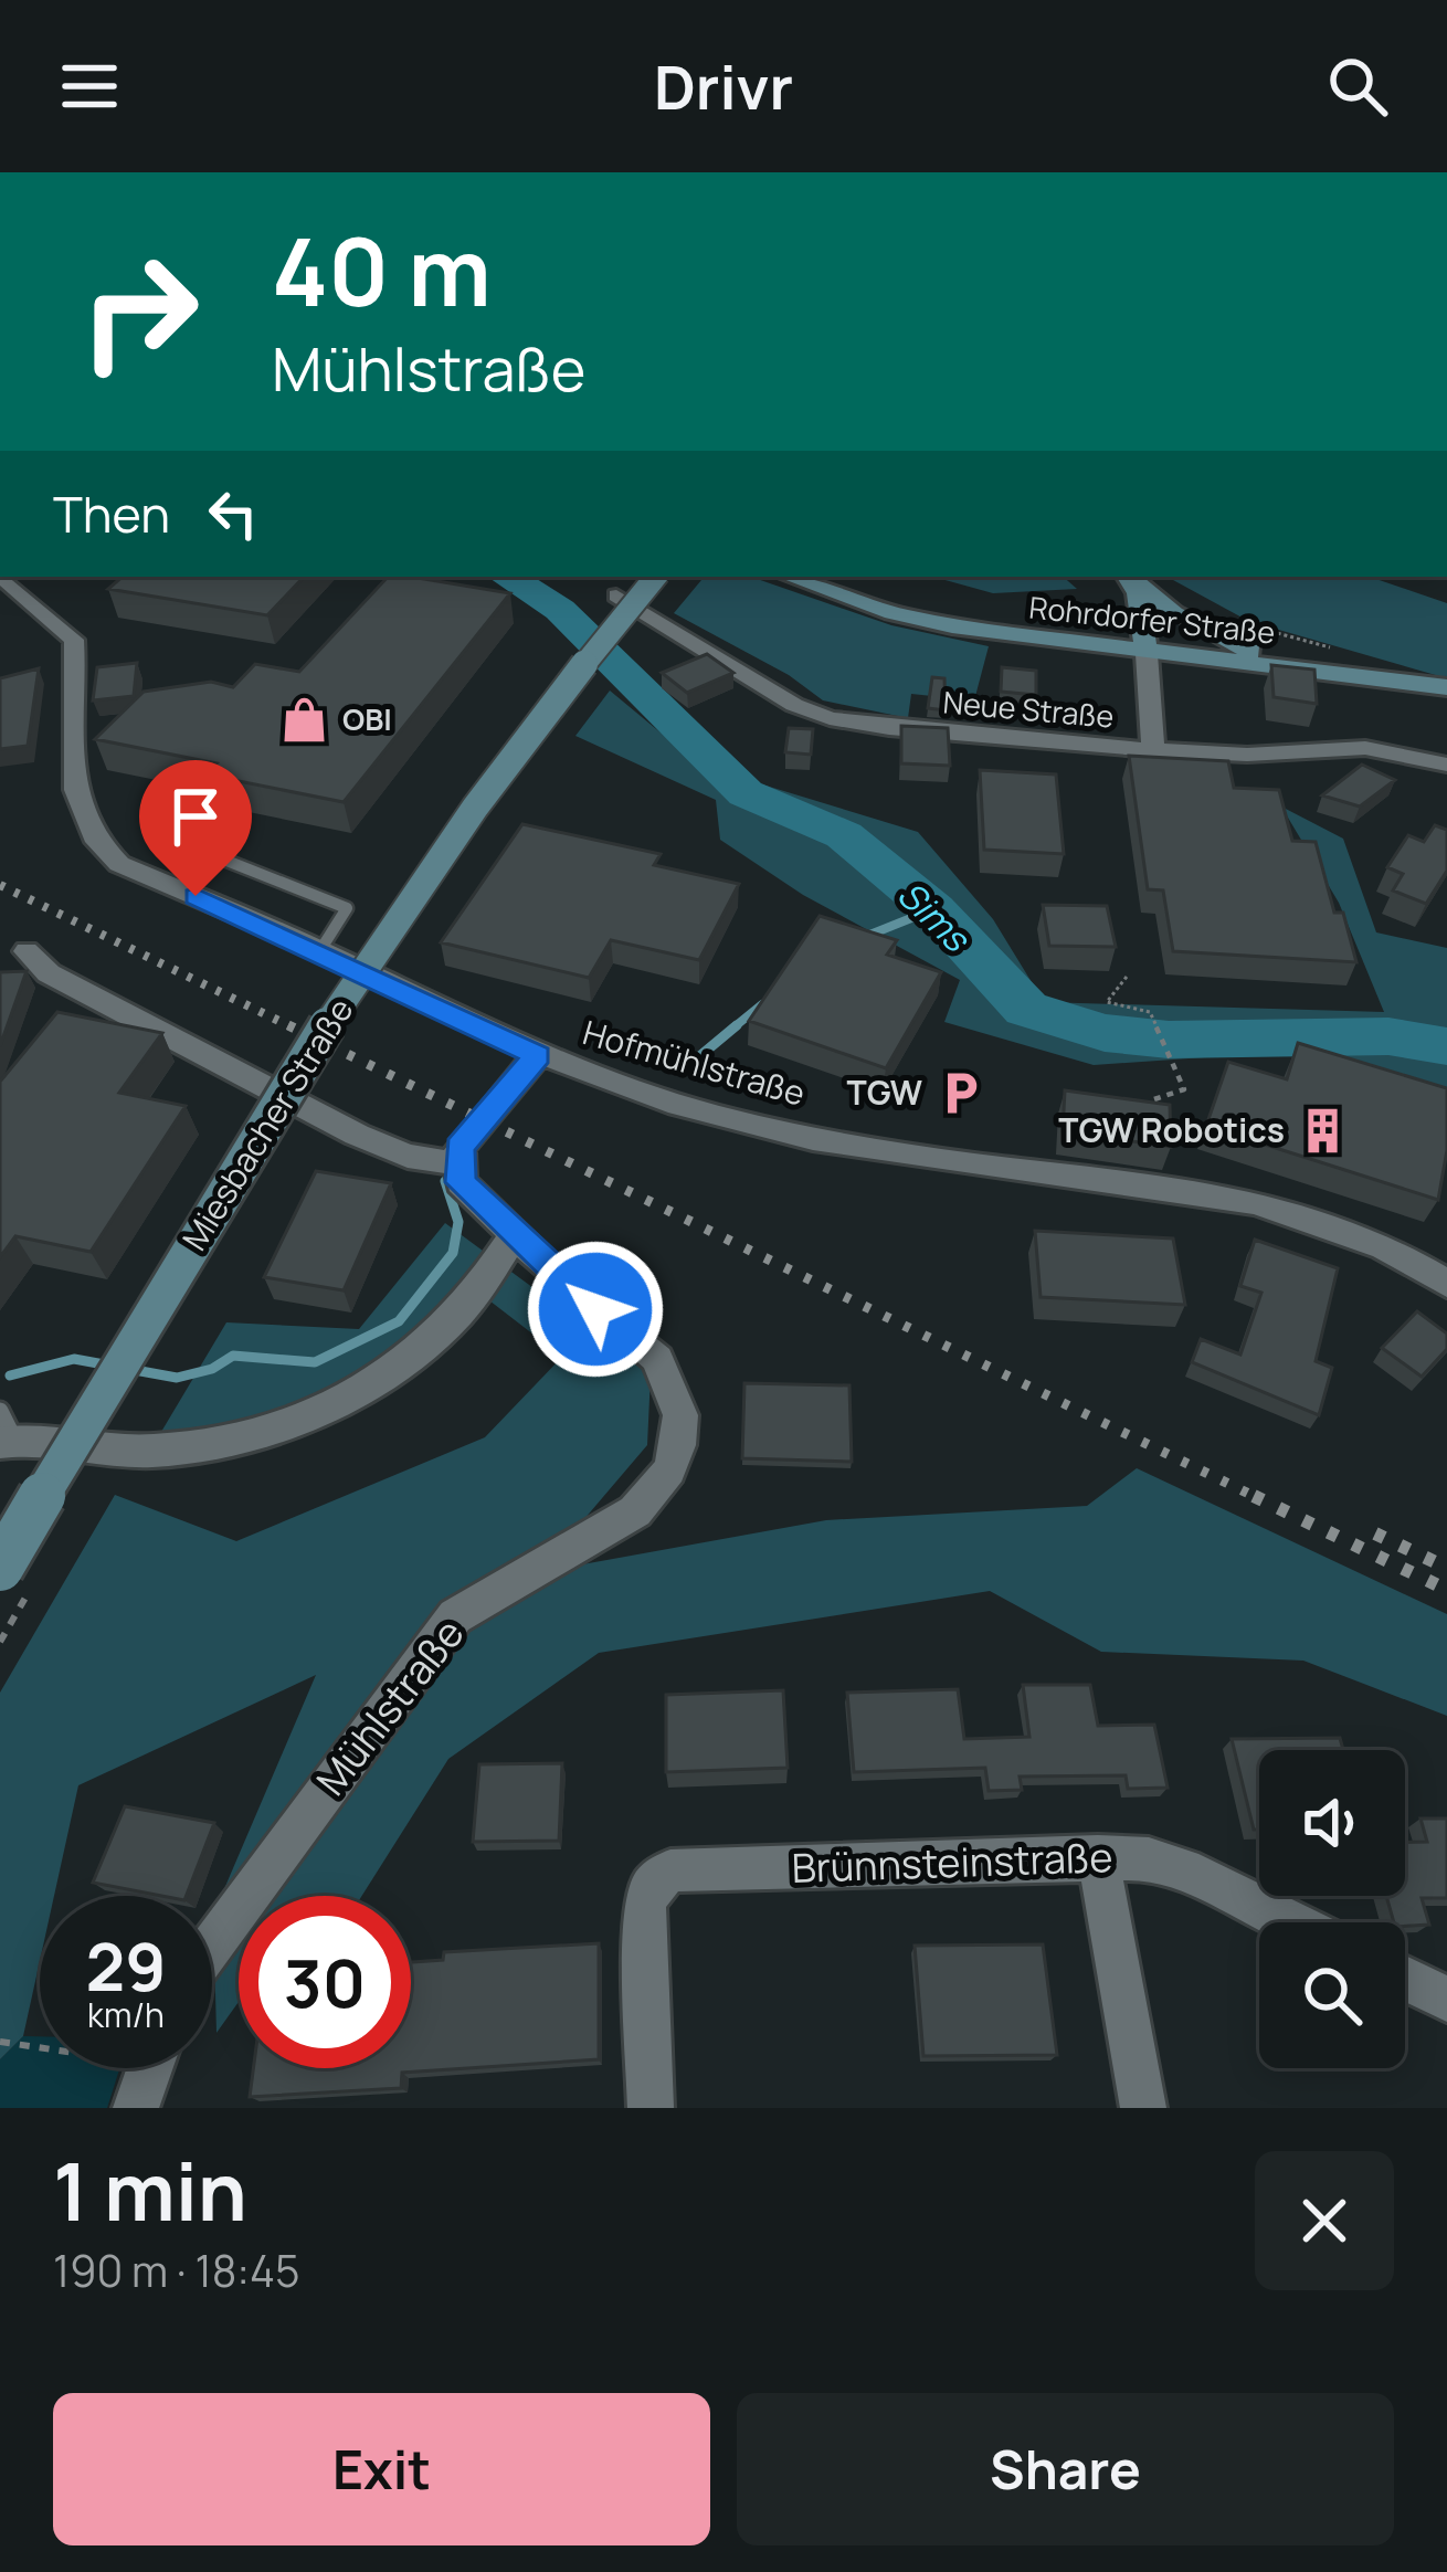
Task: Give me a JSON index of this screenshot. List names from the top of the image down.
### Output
{
  "streets": {
    "main road": ["Rohrdorfer Straße", "Miesbacher Straße"],
    "street": [
      "Neue Straße",
      "Hofmühlstraße",
      "Mühlstraße",
      "Brünnsteinstraße"
    ]
  },
  "crossings": [
    ["Rohrdorfer Straße", "Neue Straße"]
  ],
  "water": ["Sims"],
  "places": {
    "shop": ["OBI"],
    "parking": ["TGW"],
    "building": ["TGW Robotics"]
  },
  "page": {
    "header": "Drivr",
    "turn": ["40 m", "Mühlstraße"],
    "then": "Then",
    "speed": "29 km/h",
    "limit": "30",
    "heading": ["1 min", "190 m · 18:45"],
    "buttons": ["Exit", "Share"]
  }
}
